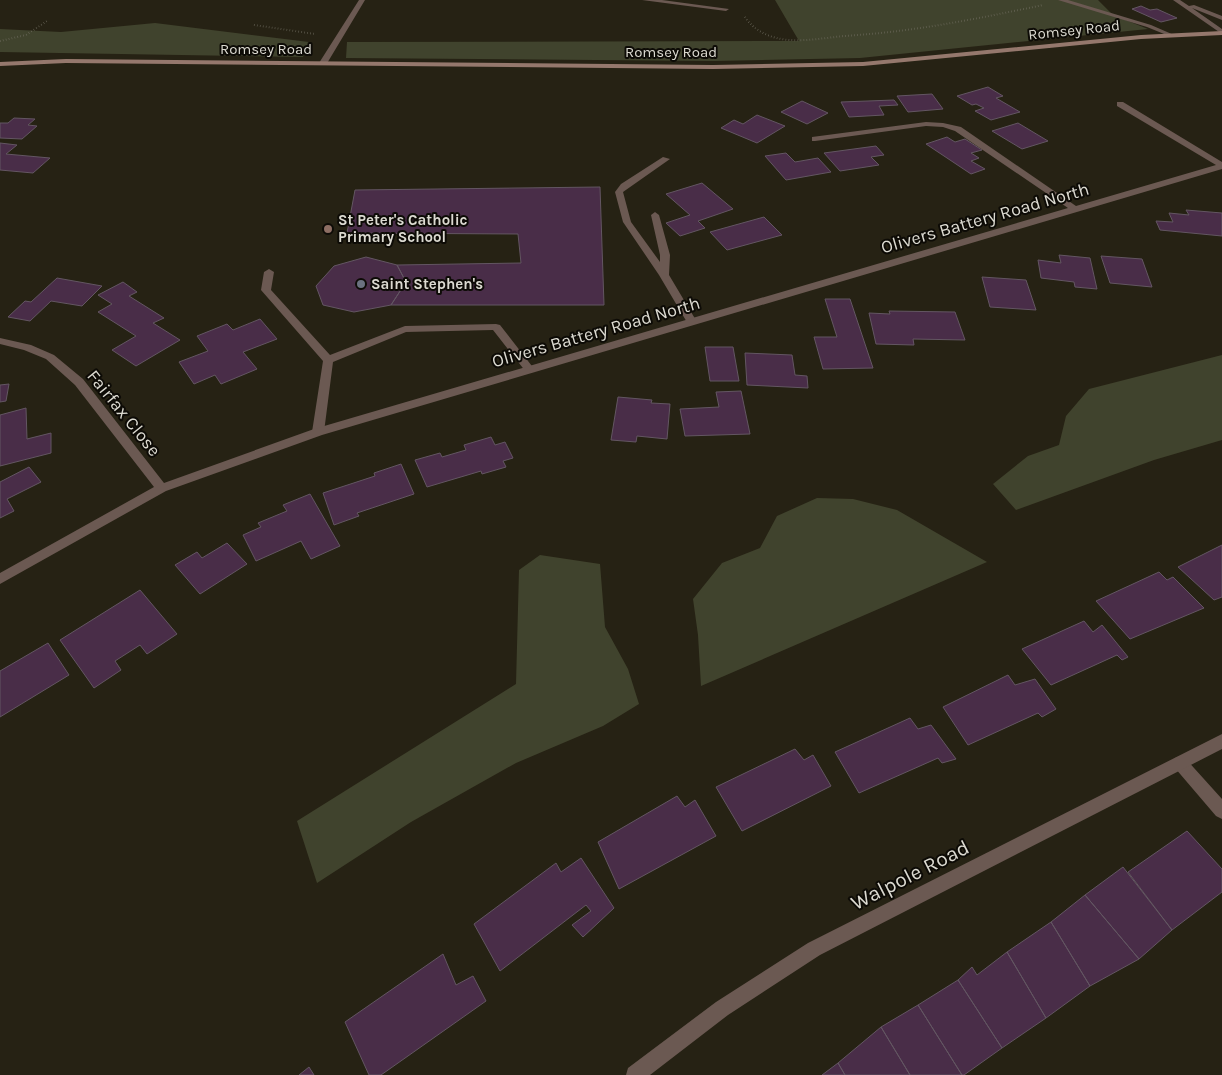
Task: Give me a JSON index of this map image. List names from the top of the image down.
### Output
{
  "streets": {
    "main road": ["Romsey Road"],
    "street": ["Olivers Battery Road North", "Fairfax Close", "Walpole Road"]
  },
  "crossings": [
    ["Olivers Battery Road North", "Fairfax Close"]
  ],
  "places": ["St Peter's Catholic Primary School", "Saint Stephen's"]
}
